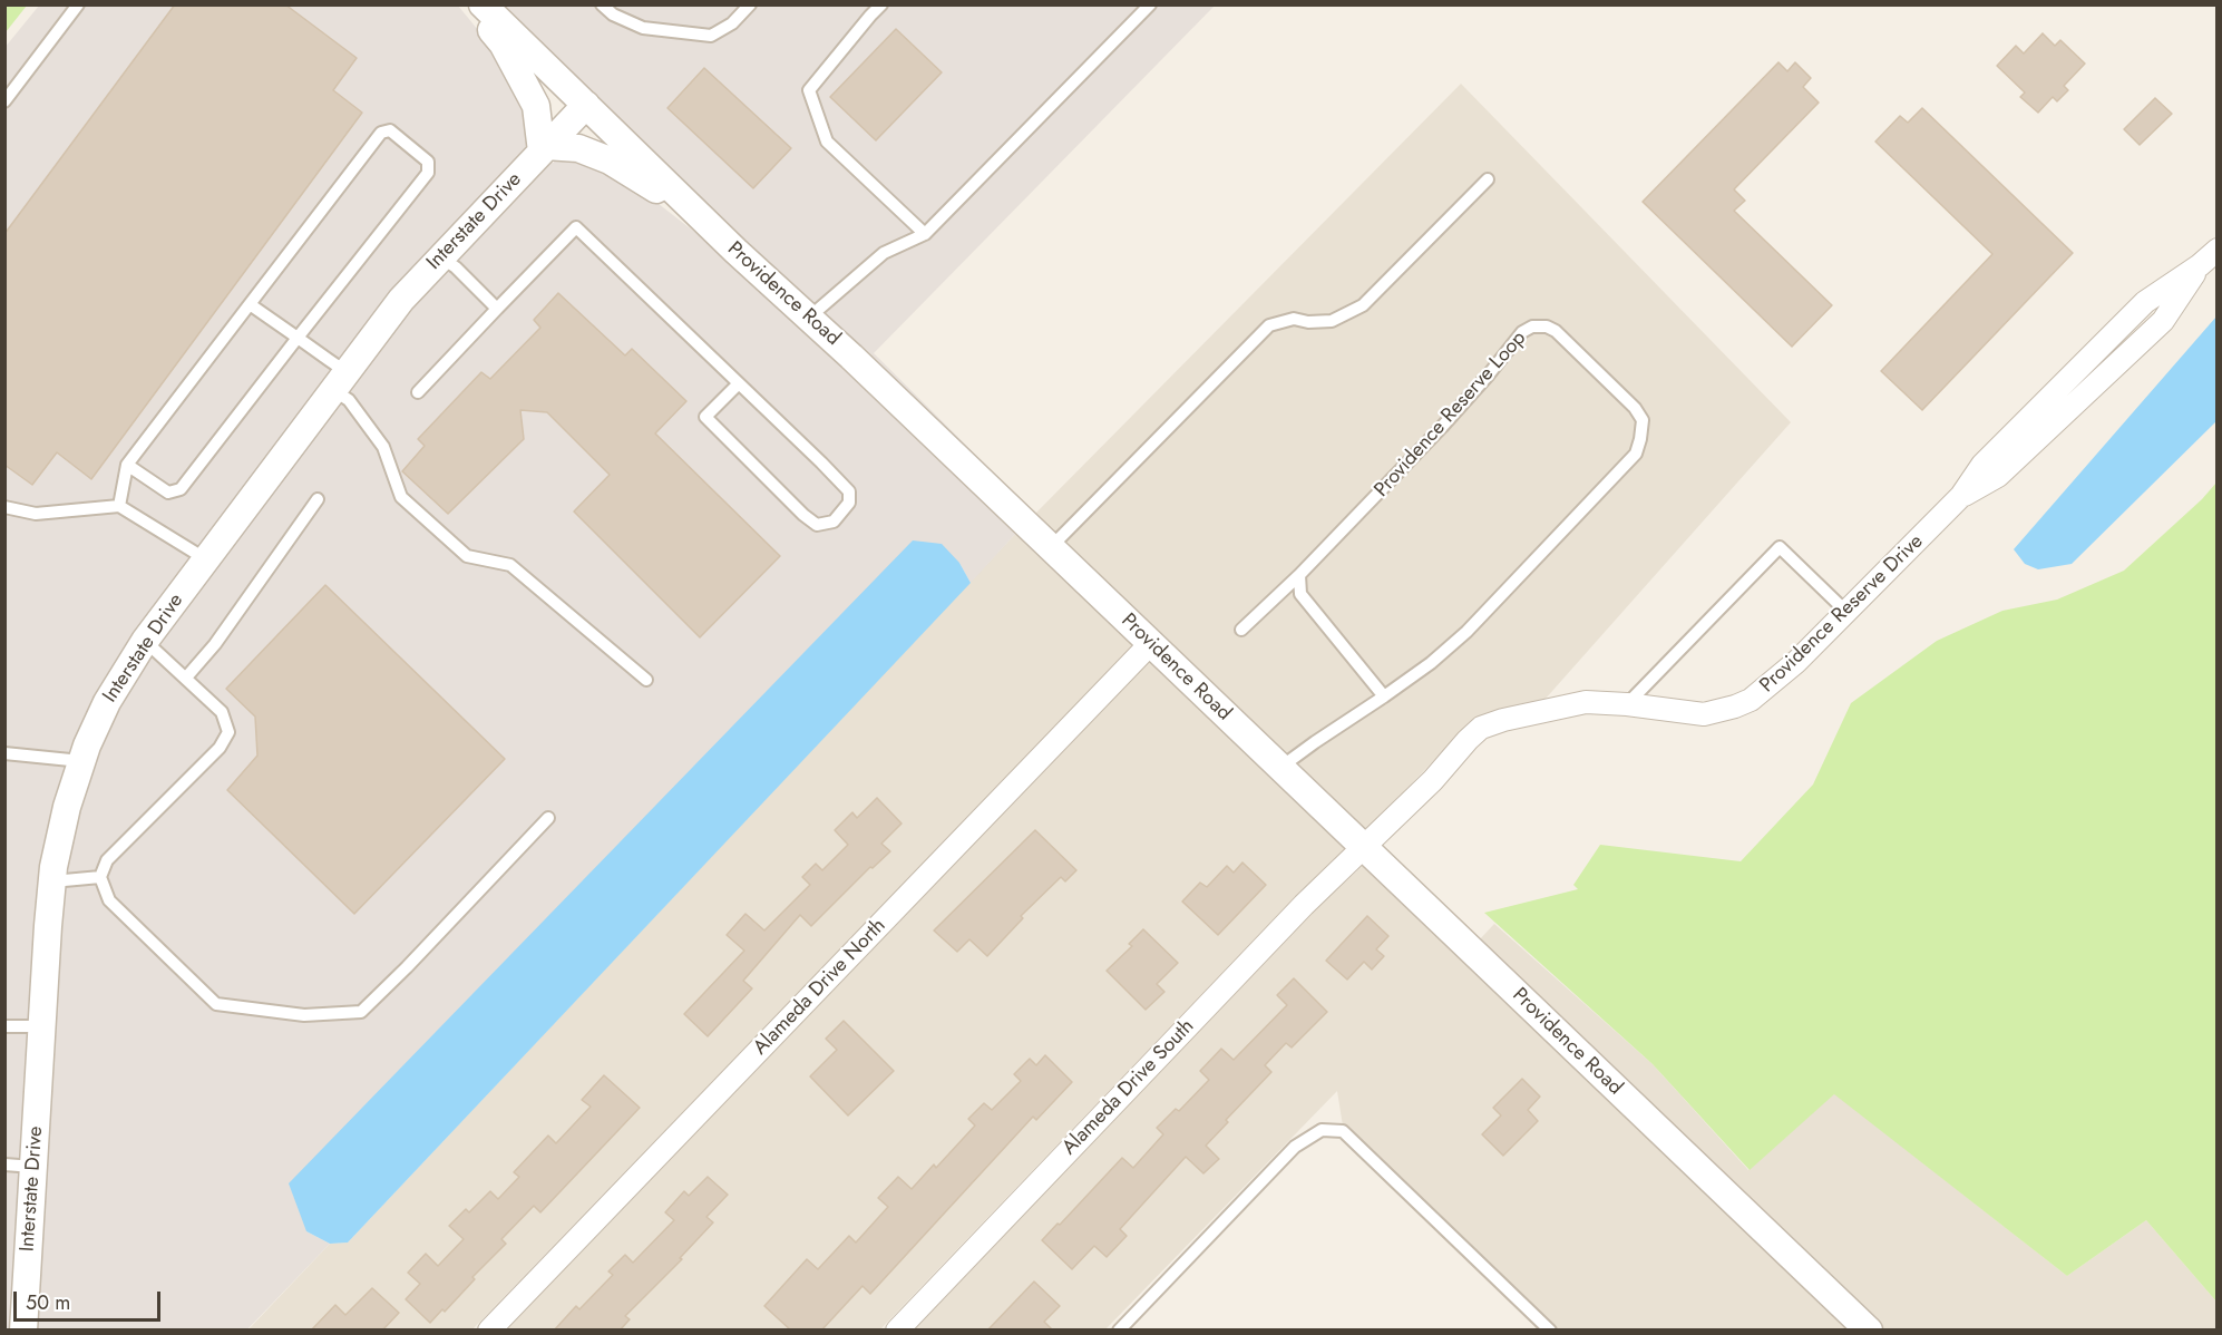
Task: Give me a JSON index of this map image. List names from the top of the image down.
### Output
{
  "streets": {
    "street": [
      "Interstate Drive",
      "Providence Road",
      "Providence Reserve Drive",
      "Alameda Drive North",
      "Alameda Drive South"
    ],
    "lane": ["Providence Reserve Loop"]
  },
  "crossings": [
    ["Interstate Drive", "Providence Road"],
    ["Providence Road", "Providence Reserve Drive"],
    ["Providence Road", "Alameda Drive North"],
    ["Providence Road", "Alameda Drive South"],
    ["Providence Reserve Drive", "Alameda Drive South"]
  ],
  "scale_bar": "50 m"
}
